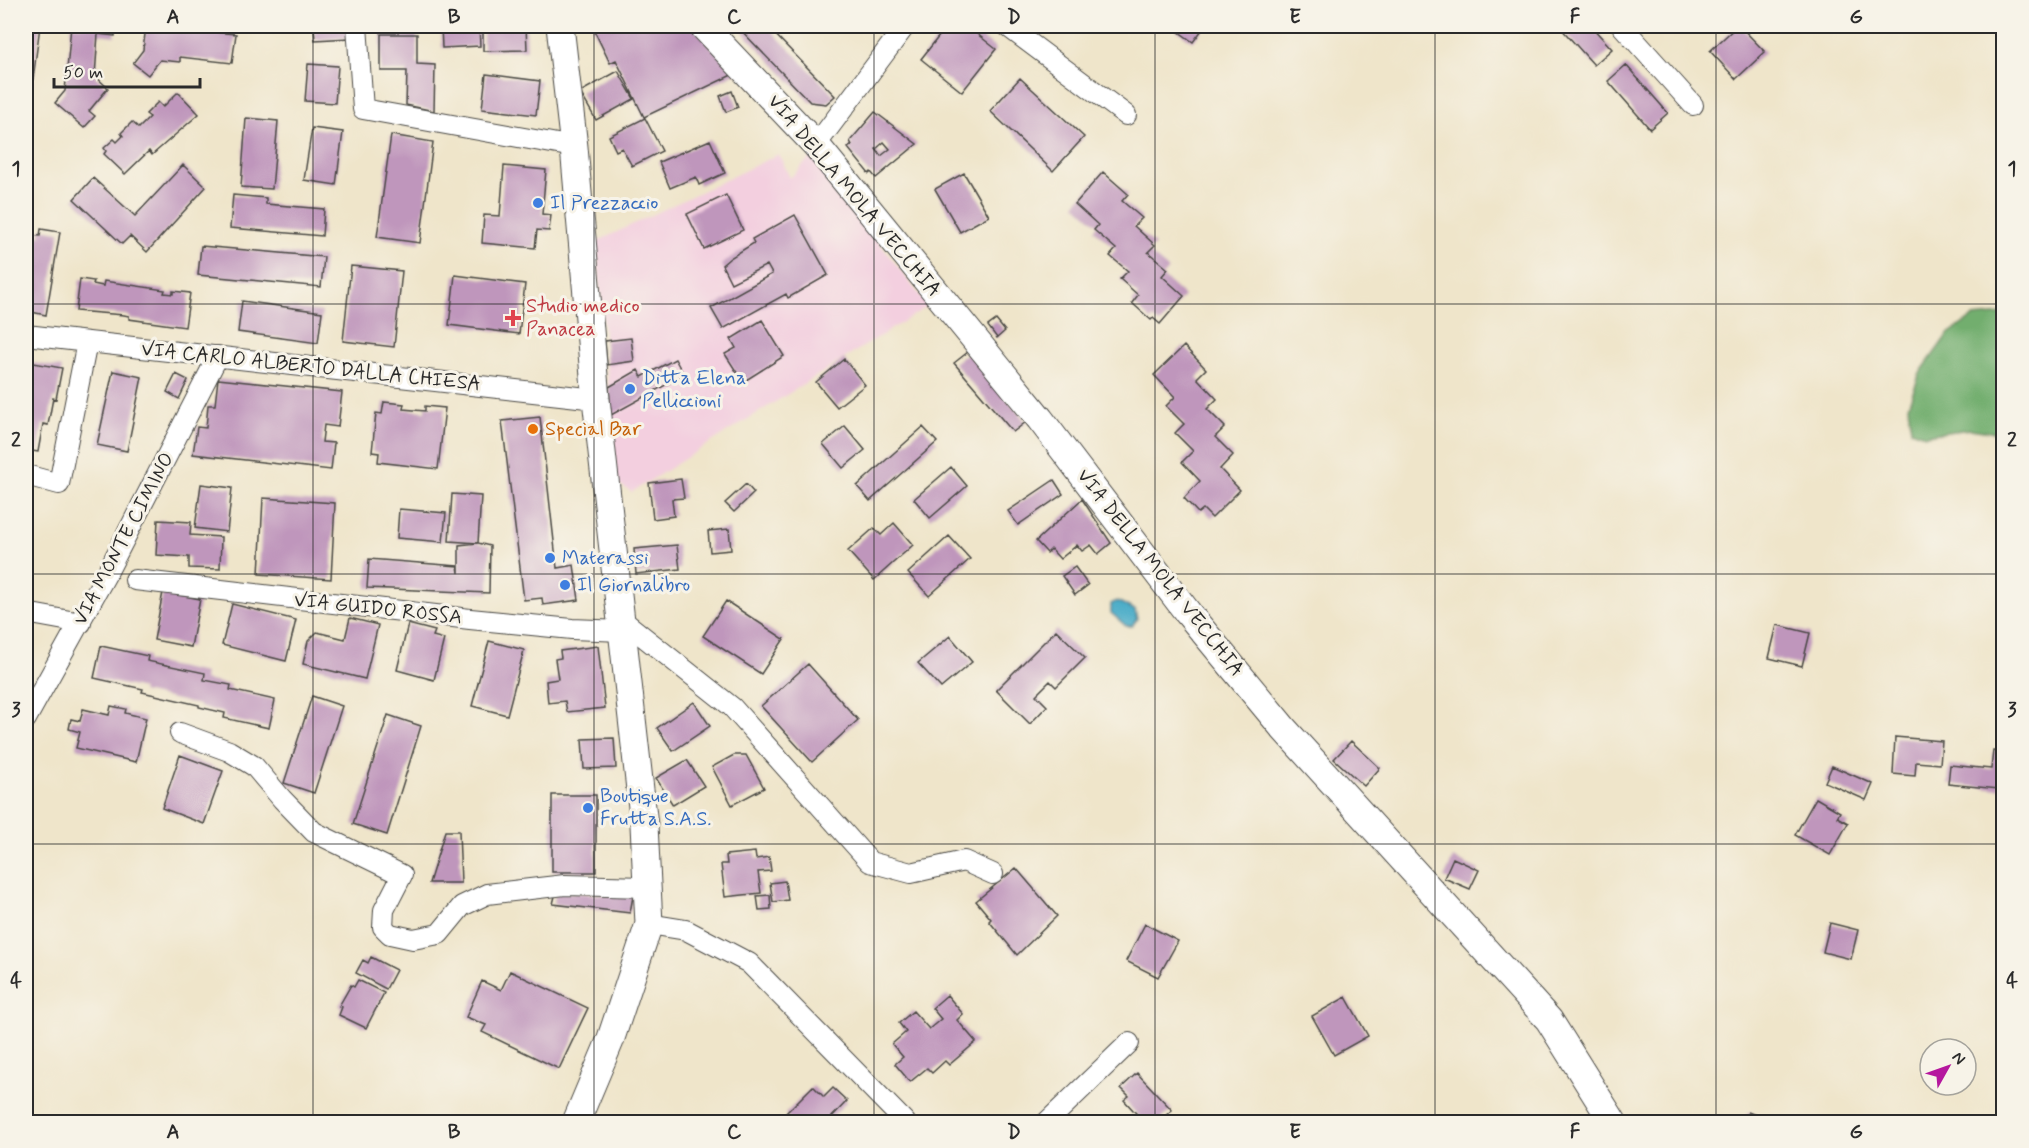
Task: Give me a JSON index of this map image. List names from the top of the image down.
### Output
{
  "streets": {
    "street": [
      "VIA DELLA MOLA VECCHIA",
      "VIA CARLO ALBERTO DALLA CHIESA",
      "VIA MONTE CIMINO",
      "VIA GUIDO ROSSA"
    ]
  },
  "crossings": [
    ["VIA CARLO ALBERTO DALLA CHIESA", "VIA MONTE CIMINO"]
  ],
  "places": {
    "other": [
      "Il Prezzaccio",
      "Ditta Elena Pelliccioni",
      "Special Bar",
      "Materassi",
      "Il Giornalibro",
      "Boutique Frutta S.A.S."
    ],
    "health": ["Studio medico Panacea"]
  },
  "scale_bar": "50 m",
  "north": "top right",
  "grid": {
    "columns": [
      "A",
      "B",
      "C",
      "D",
      "E",
      "F",
      "G"
    ],
    "rows": [
      "1",
      "2",
      "3",
      "4"
    ]
  }
}
